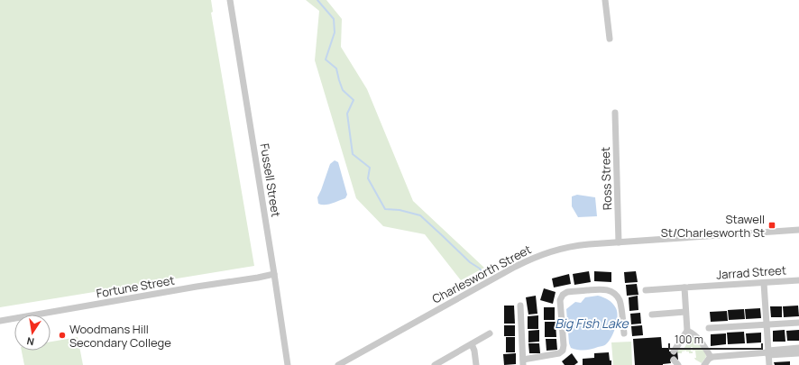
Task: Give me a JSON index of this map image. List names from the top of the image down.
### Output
{
  "streets": {
    "street": [
      "Ross Street",
      "Fussell Street",
      "Jarrad Street",
      "Charlesworth Street",
      "Fortune Street"
    ]
  },
  "crossings": [
    ["Ross Street", "Charlesworth Street"],
    ["Fussell Street", "Fortune Street"]
  ],
  "water": ["Big Fish Lake"],
  "places": {
    "transit": ["Stawell St/Charlesworth St"],
    "other": ["Woodmans Hill Secondary College"]
  },
  "scale_bar": "100 m",
  "north": "bottom"
}
